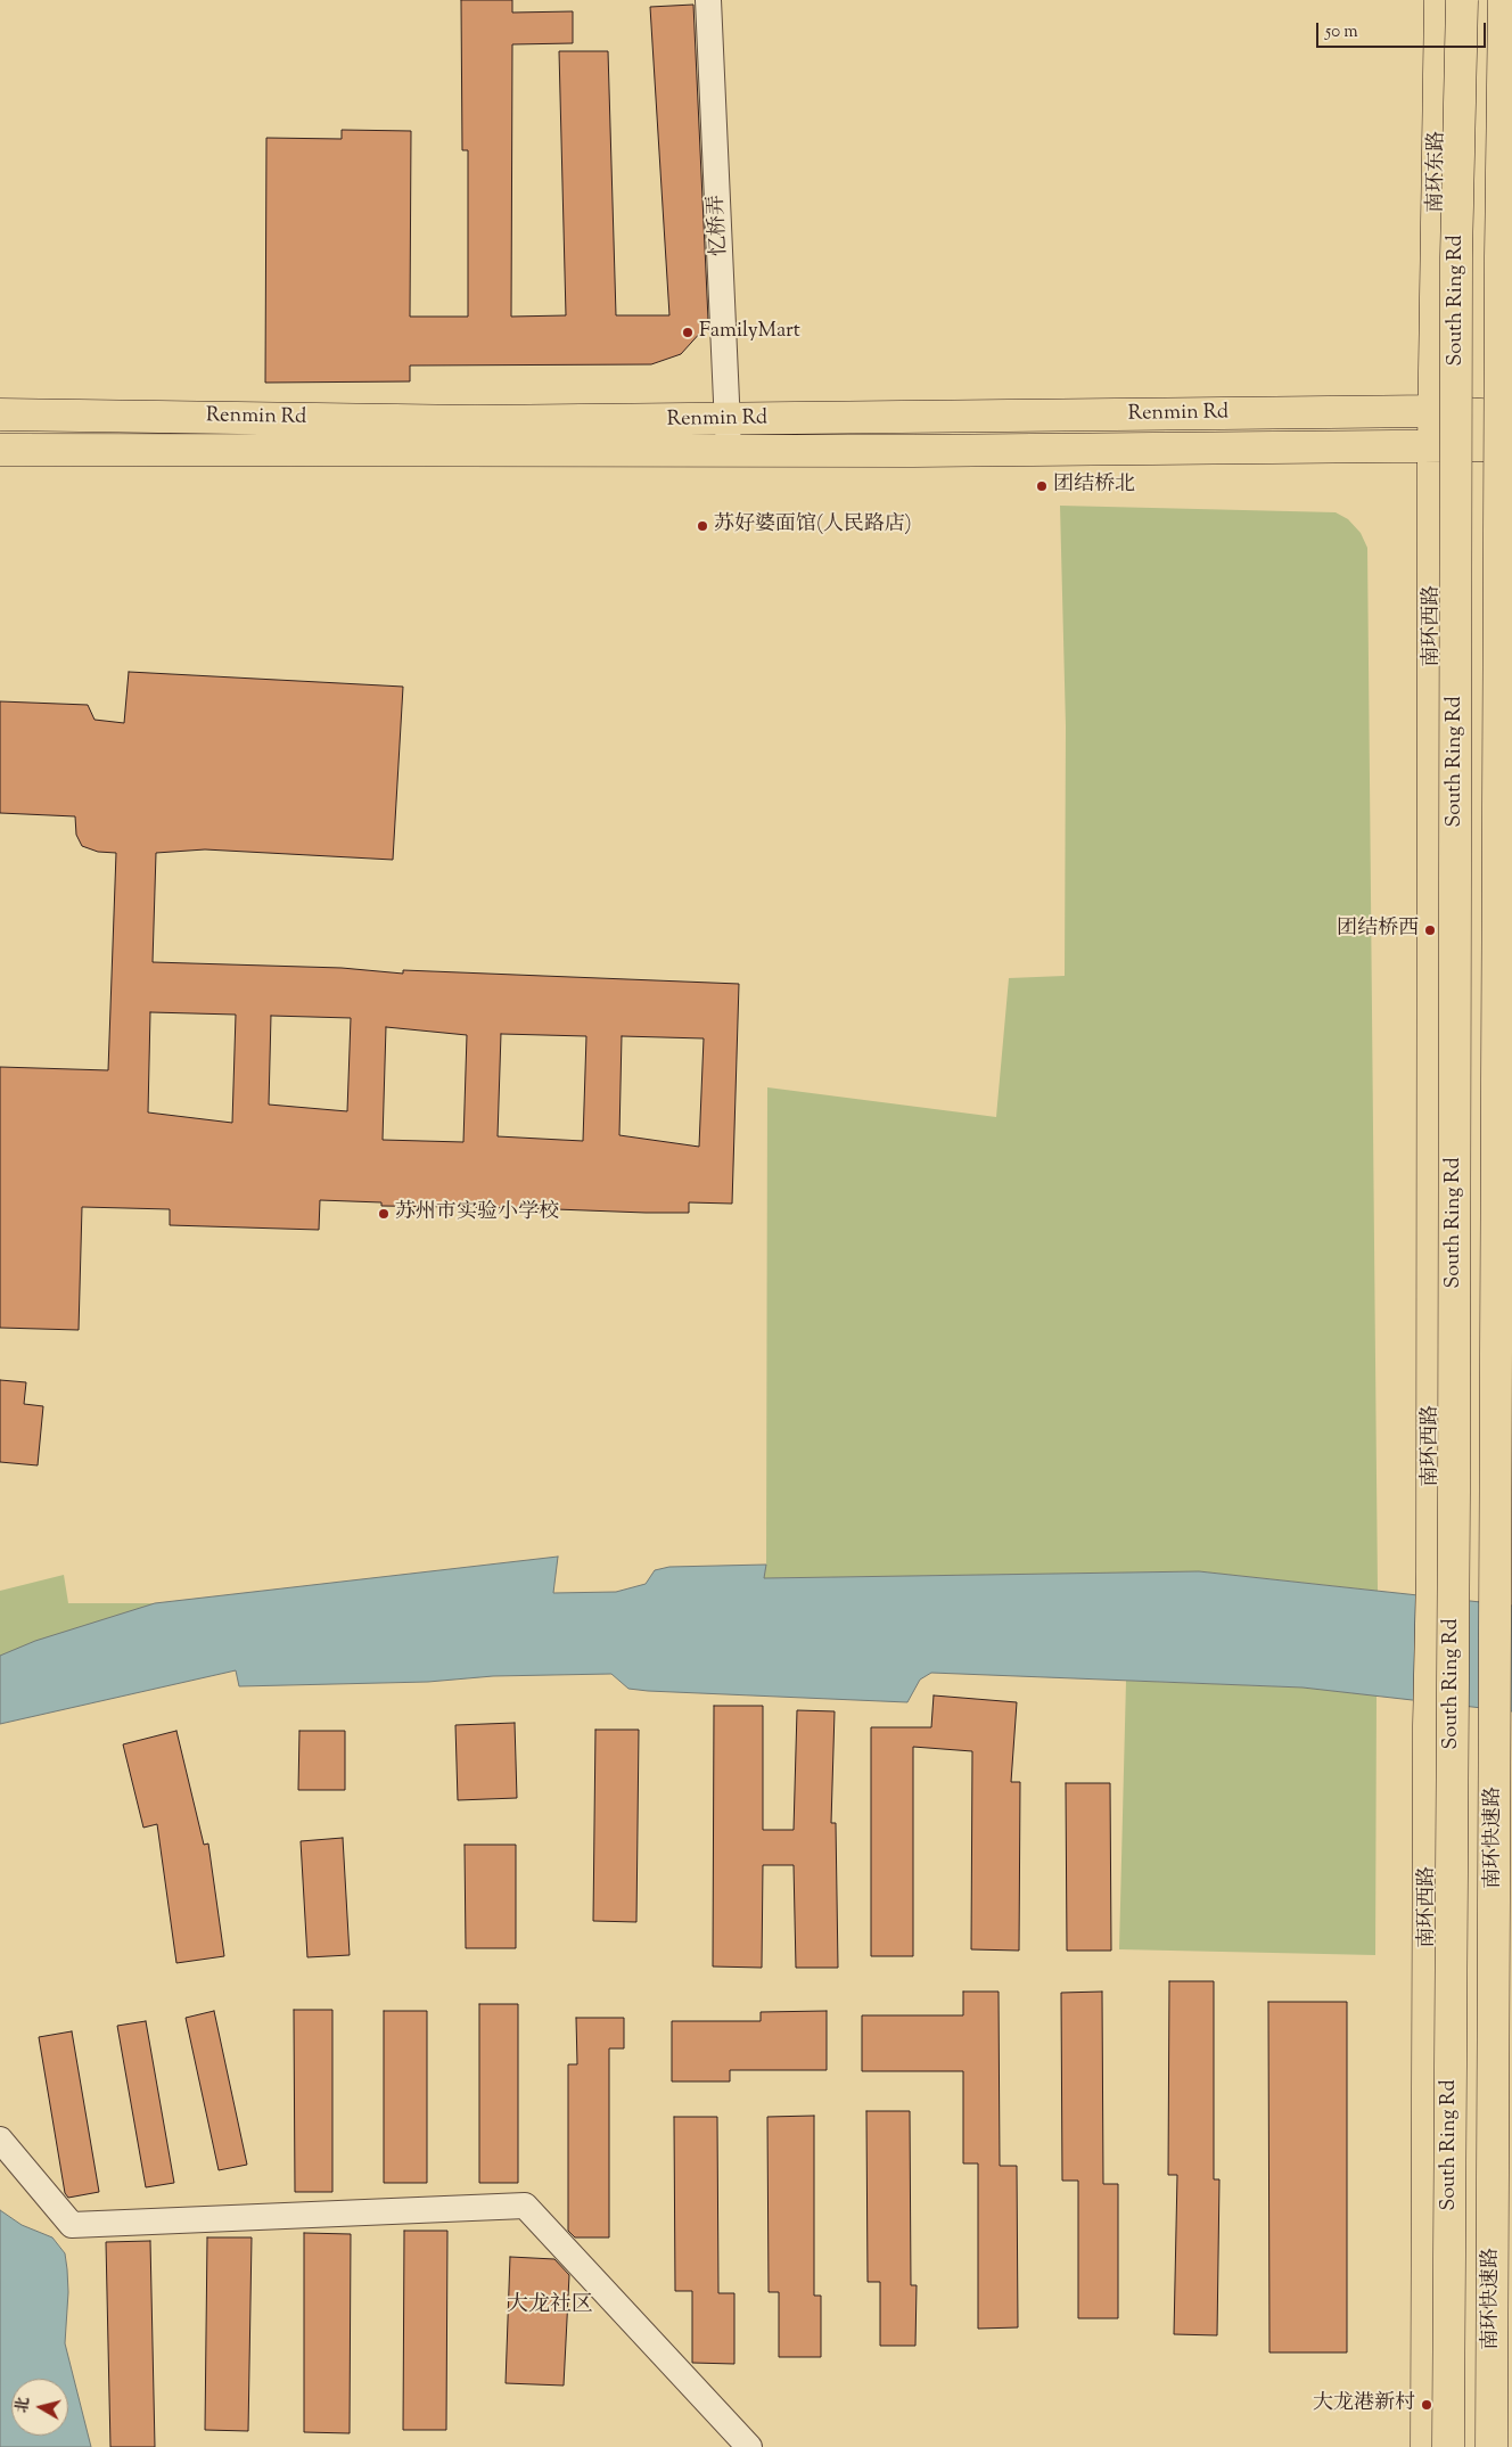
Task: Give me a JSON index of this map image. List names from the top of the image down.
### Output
{
  "streets": {
    "main road": [
      "南环东路",
      "South Ring Rd",
      "Renmin Rd",
      "南环西路",
      "南环快速路"
    ],
    "street": ["忆桥弄"]
  },
  "crossings": [
    ["南环东路", "Renmin Rd"],
    ["南环东路", "南环西路"],
    ["忆桥弄", "Renmin Rd"],
    ["Renmin Rd", "南环西路"]
  ],
  "districts": ["大龙社区"],
  "places": [
    "FamilyMart",
    "团结桥北",
    "苏好婆面馆(人民路店)",
    "团结桥西",
    "苏州市实验小学校",
    "大龙港新村"
  ],
  "scale_bar": "50 m",
  "north": "left"
}
